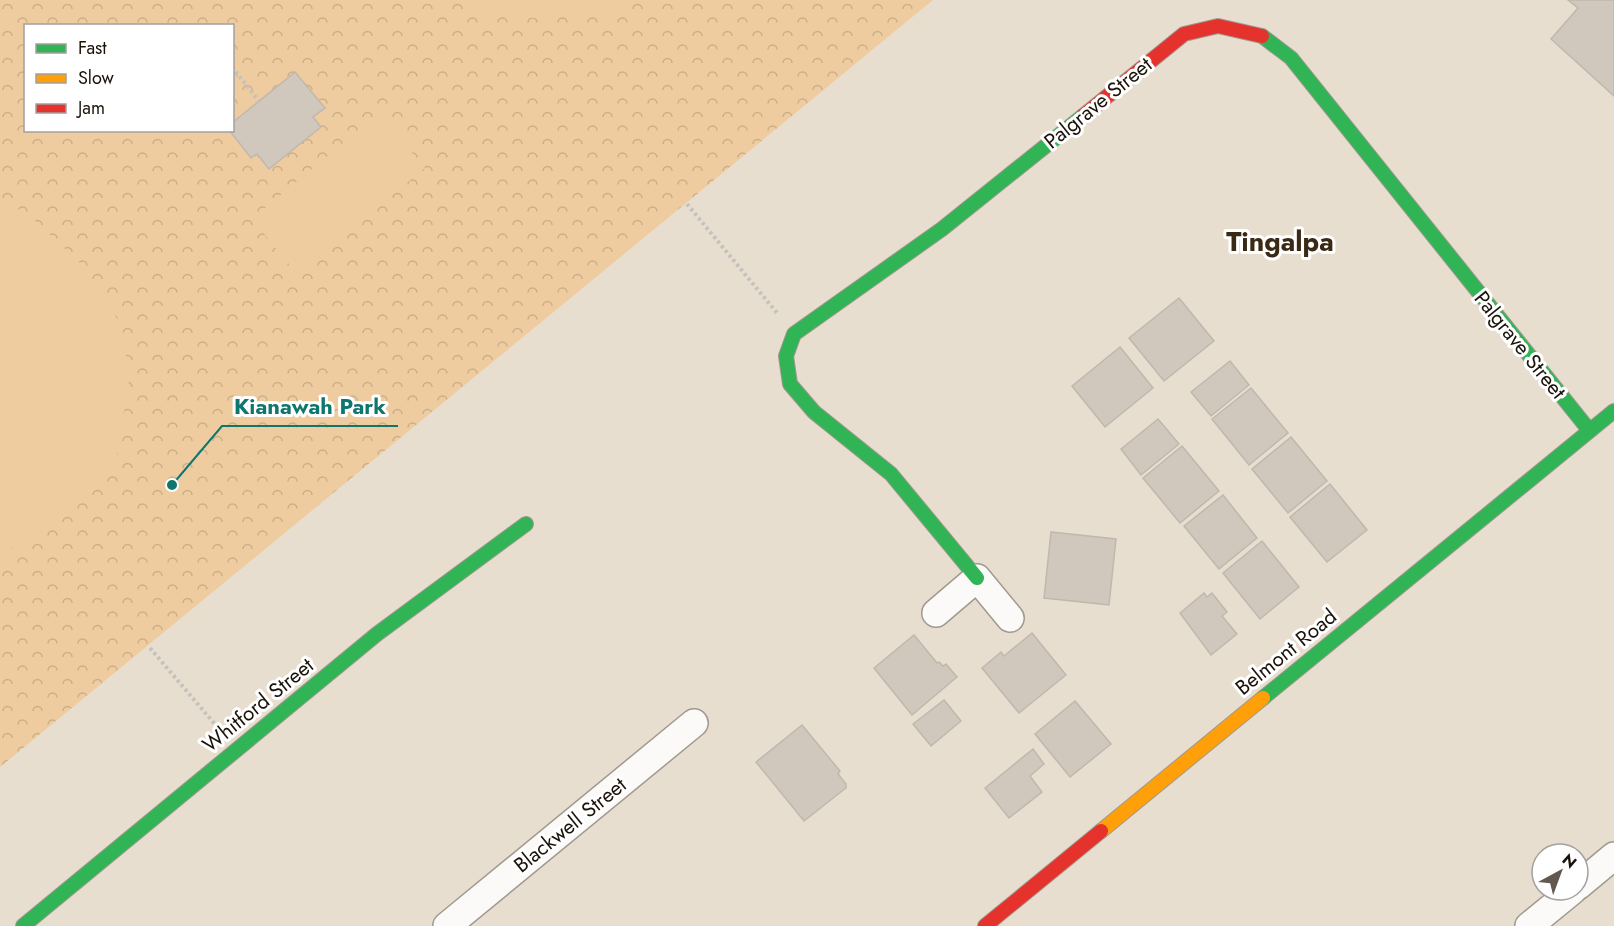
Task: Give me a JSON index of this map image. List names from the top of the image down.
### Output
{
  "streets": {
    "street": [
      "Palgrave Street",
      "Belmont Road",
      "Whitford Street",
      "Blackwell Street"
    ]
  },
  "crossings": [
    ["Palgrave Street", "Belmont Road"]
  ],
  "districts": ["Tingalpa"],
  "places": ["Kianawah Park"],
  "legend": ["Fast", "Slow", "Jam"],
  "north": "top right"
}
